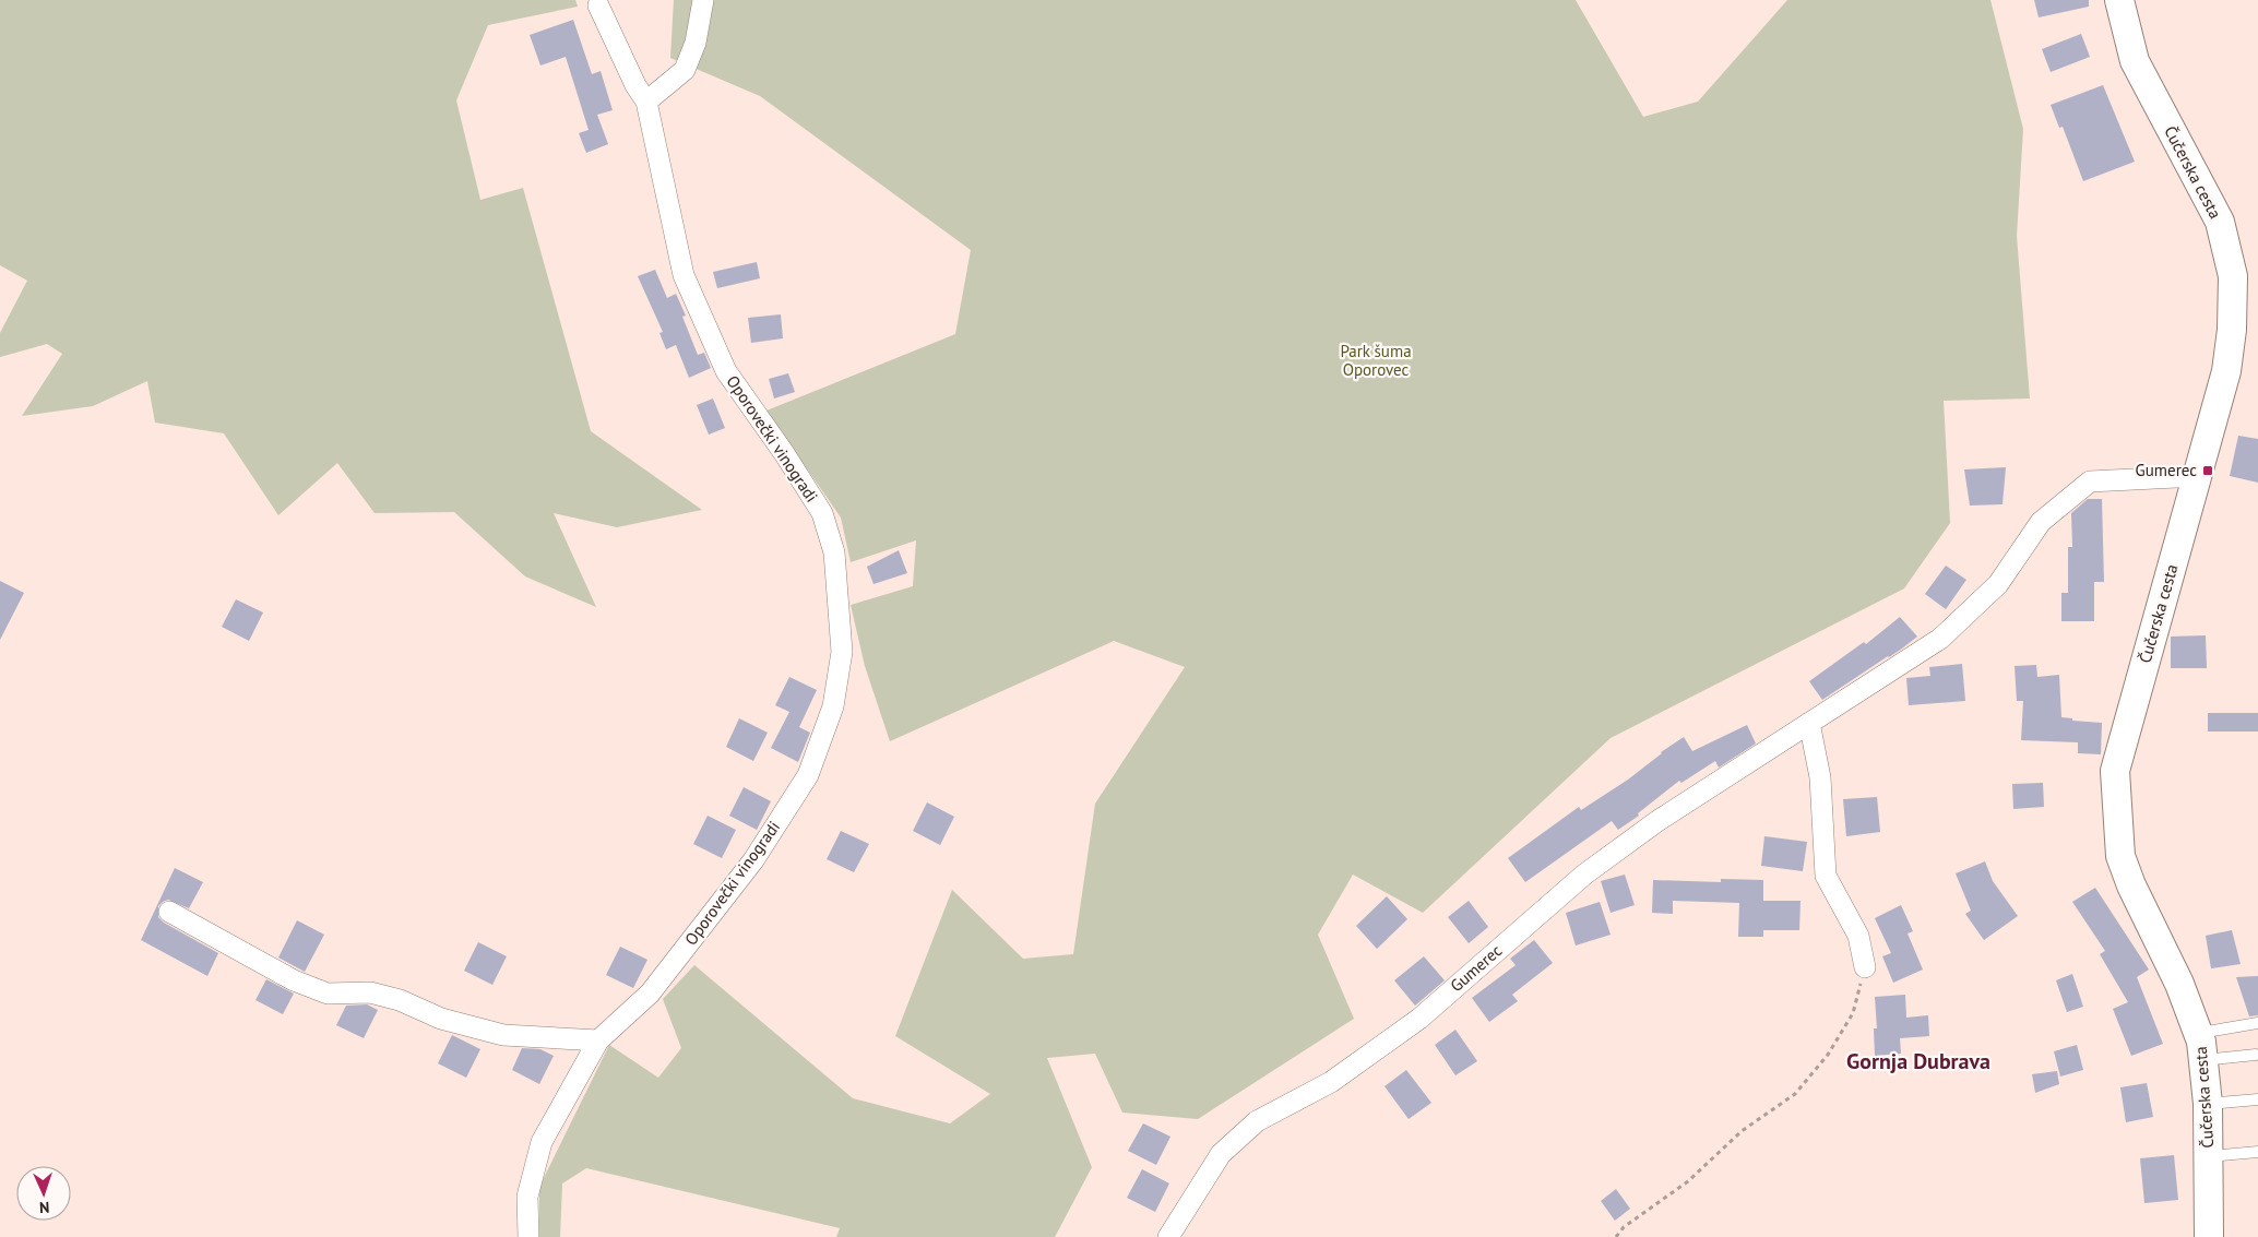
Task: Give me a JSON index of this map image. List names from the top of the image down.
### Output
{
  "streets": {
    "street": ["Čučerska cesta", "Oporovečki vinogradi", "Gumerec"]
  },
  "crossings": [
    ["Čučerska cesta", "Gumerec"]
  ],
  "districts": ["Gornja Dubrava"],
  "parks": ["Park šuma Oporovec"],
  "places": {
    "transit": ["Gumerec"]
  },
  "north": "bottom"
}
